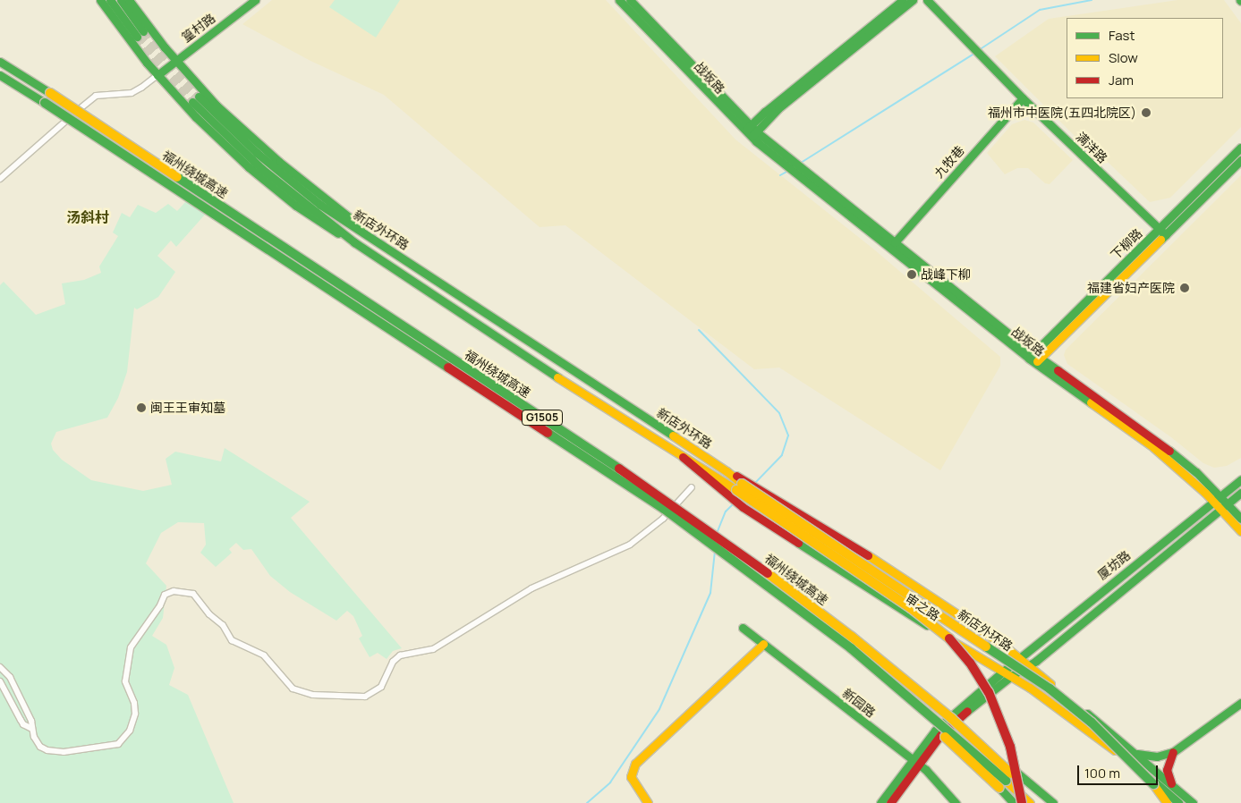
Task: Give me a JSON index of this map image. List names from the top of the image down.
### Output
{
  "streets": {
    "main road": [
      "篁村路",
      "战坂路",
      "满洋路",
      "九牧巷",
      "福州绕城高速",
      "新店外环路",
      "下柳路",
      "G1505",
      "厦坊路",
      "审之路",
      "新园路"
    ]
  },
  "crossings": [
    ["战坂路", "九牧巷"],
    ["战坂路", "下柳路"],
    ["战坂路", "厦坊路"],
    ["满洋路", "九牧巷"],
    ["满洋路", "下柳路"],
    ["新店外环路", "审之路"],
    ["厦坊路", "审之路"]
  ],
  "districts": ["汤斜村"],
  "places": [
    "福州市中医院(五四北院区)",
    "战峰下柳",
    "福建省妇产医院",
    "闽王王审知墓"
  ],
  "legend": ["Fast", "Slow", "Jam"],
  "scale_bar": "100 m"
}
